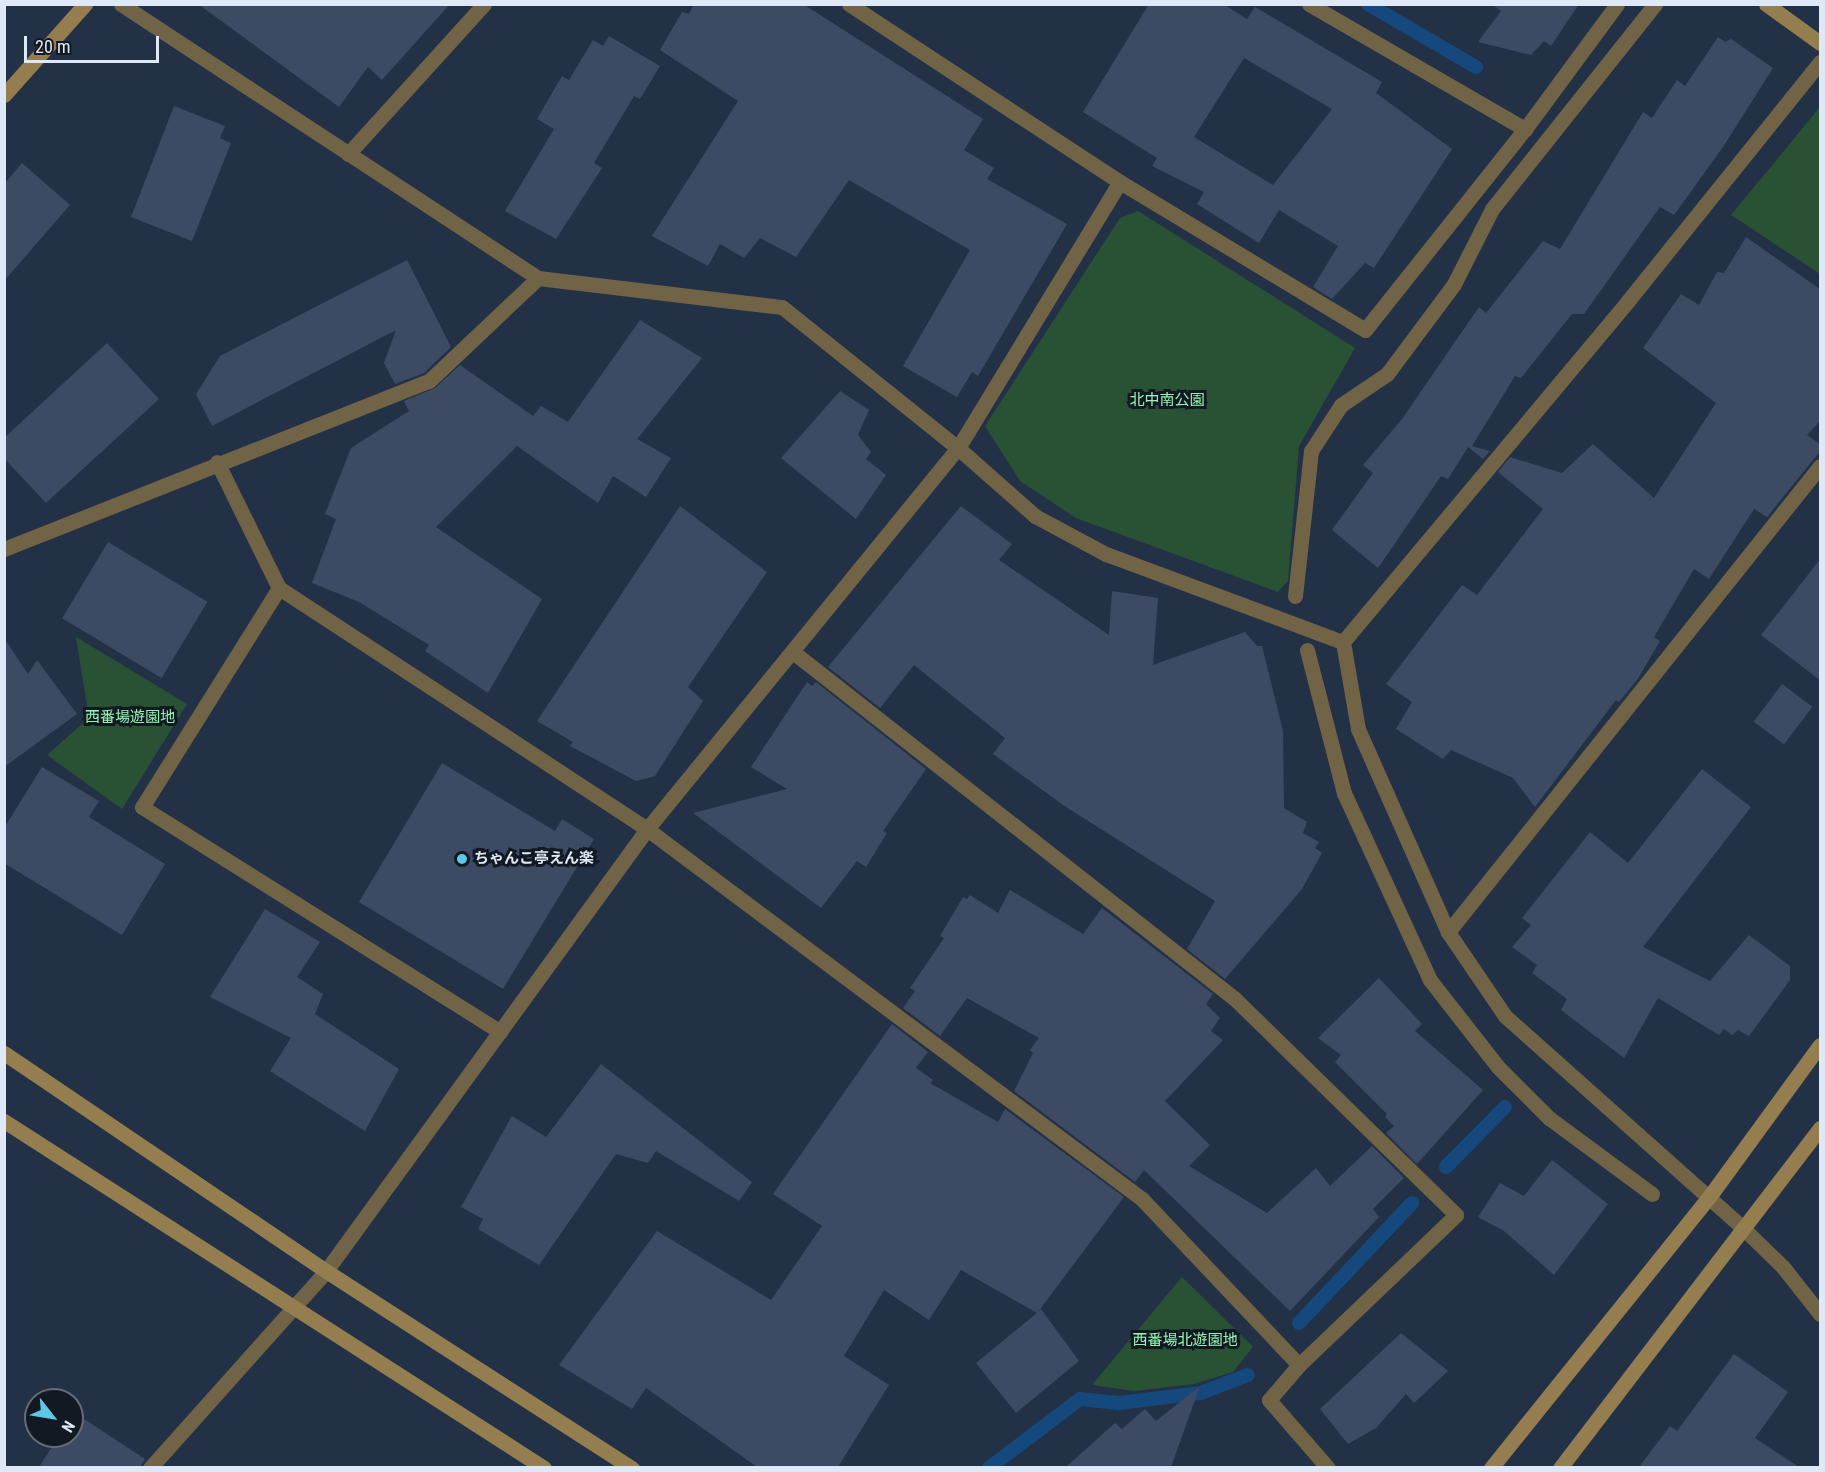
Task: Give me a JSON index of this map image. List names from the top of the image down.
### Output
{
  "parks": ["北中南公園", "西番場遊園地", "西番場北遊園地"],
  "places": ["ちゃんこ亭えん楽"],
  "scale_bar": "20 m",
  "north": "bottom right"
}
